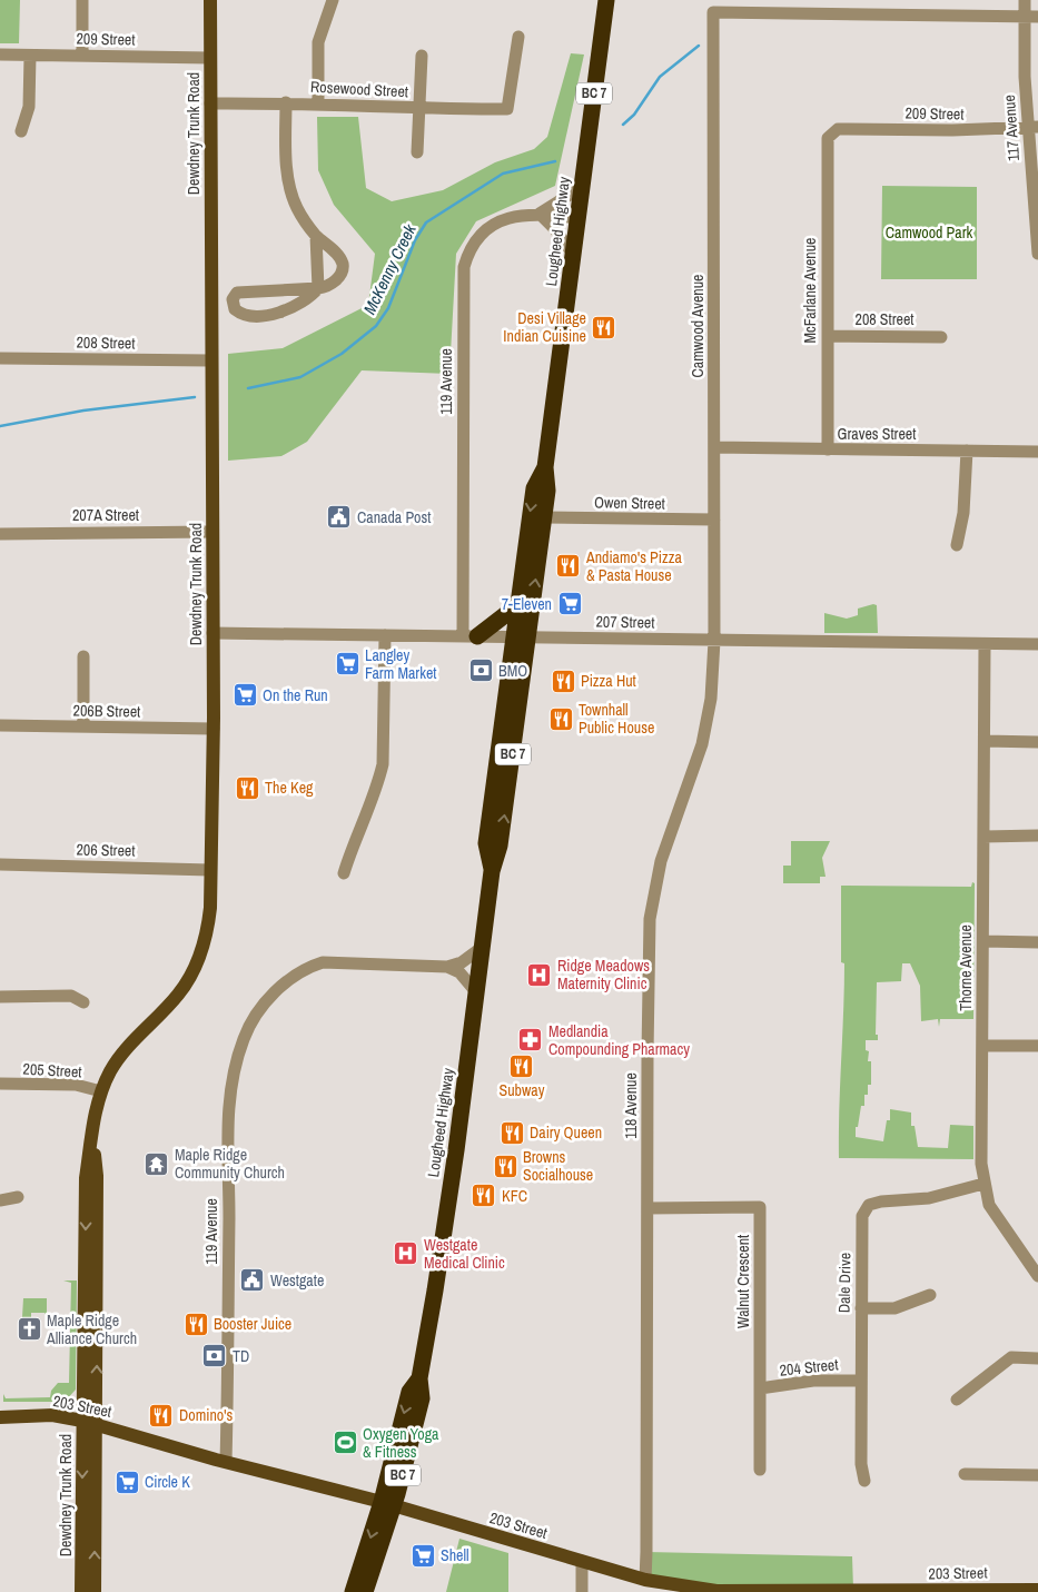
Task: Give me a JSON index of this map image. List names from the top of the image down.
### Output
{
  "streets": {
    "highway": ["BC 7", "Lougheed Highway"],
    "main road": ["Dewdney Trunk Road", "203 Street"],
    "street": [
      "209 Street",
      "Rosewood Street",
      "117 Avenue",
      "McFarlane Avenue",
      "208 Street",
      "Camwood Avenue",
      "119 Avenue",
      "Graves Street",
      "Owen Street",
      "207A Street",
      "207 Street",
      "206B Street",
      "206 Street",
      "Thorne Avenue",
      "205 Street",
      "118 Avenue",
      "Walnut Crescent",
      "Dale Drive",
      "204 Street"
    ]
  },
  "crossings": [
    ["209 Street", "117 Avenue"],
    ["209 Street", "Dewdney Trunk Road"],
    ["209 Street", "McFarlane Avenue"],
    ["Rosewood Street", "Dewdney Trunk Road"],
    ["Dewdney Trunk Road", "208 Street"],
    ["Dewdney Trunk Road", "207A Street"],
    ["Dewdney Trunk Road", "207 Street"],
    ["Dewdney Trunk Road", "206B Street"],
    ["Dewdney Trunk Road", "206 Street"],
    ["Dewdney Trunk Road", "205 Street"],
    ["Dewdney Trunk Road", "203 Street"],
    ["Lougheed Highway", "119 Avenue"],
    ["Lougheed Highway", "Owen Street"],
    ["Lougheed Highway", "207 Street"],
    ["Lougheed Highway", "203 Street"],
    ["McFarlane Avenue", "208 Street"],
    ["McFarlane Avenue", "Graves Street"],
    ["Camwood Avenue", "Graves Street"],
    ["Camwood Avenue", "Owen Street"],
    ["Camwood Avenue", "207 Street"],
    ["Camwood Avenue", "118 Avenue"],
    ["119 Avenue", "207 Street"],
    ["119 Avenue", "203 Street"],
    ["207 Street", "Thorne Avenue"],
    ["207 Street", "118 Avenue"],
    ["Thorne Avenue", "Dale Drive"],
    ["118 Avenue", "Walnut Crescent"],
    ["118 Avenue", "203 Street"],
    ["Walnut Crescent", "204 Street"],
    ["Dale Drive", "204 Street"]
  ],
  "water": ["McKenny Creek"],
  "parks": ["Camwood Park"],
  "places": {
    "restaurant": [
      "Desi Village Indian Cuisine",
      "Andiamo's Pizza & Pasta House",
      "Pizza Hut",
      "Townhall Public House",
      "The Keg",
      "Subway",
      "Dairy Queen",
      "Browns Socialhouse",
      "KFC",
      "Booster Juice",
      "Domino's"
    ],
    "public building": ["Canada Post", "Westgate"],
    "supermarket": [
      "7-Eleven",
      "Langley Farm Market",
      "On the Run",
      "Circle K",
      "Shell"
    ],
    "bank": ["BMO", "TD"],
    "hospital": ["Ridge Meadows Maternity Clinic", "Westgate Medical Clinic"],
    "pharmacy": ["Medlandia Compounding Pharmacy"],
    "temple": ["Maple Ridge Community Church"],
    "church": ["Maple Ridge Alliance Church"],
    "sports": ["Oxygen Yoga & Fitness"]
  }
}
